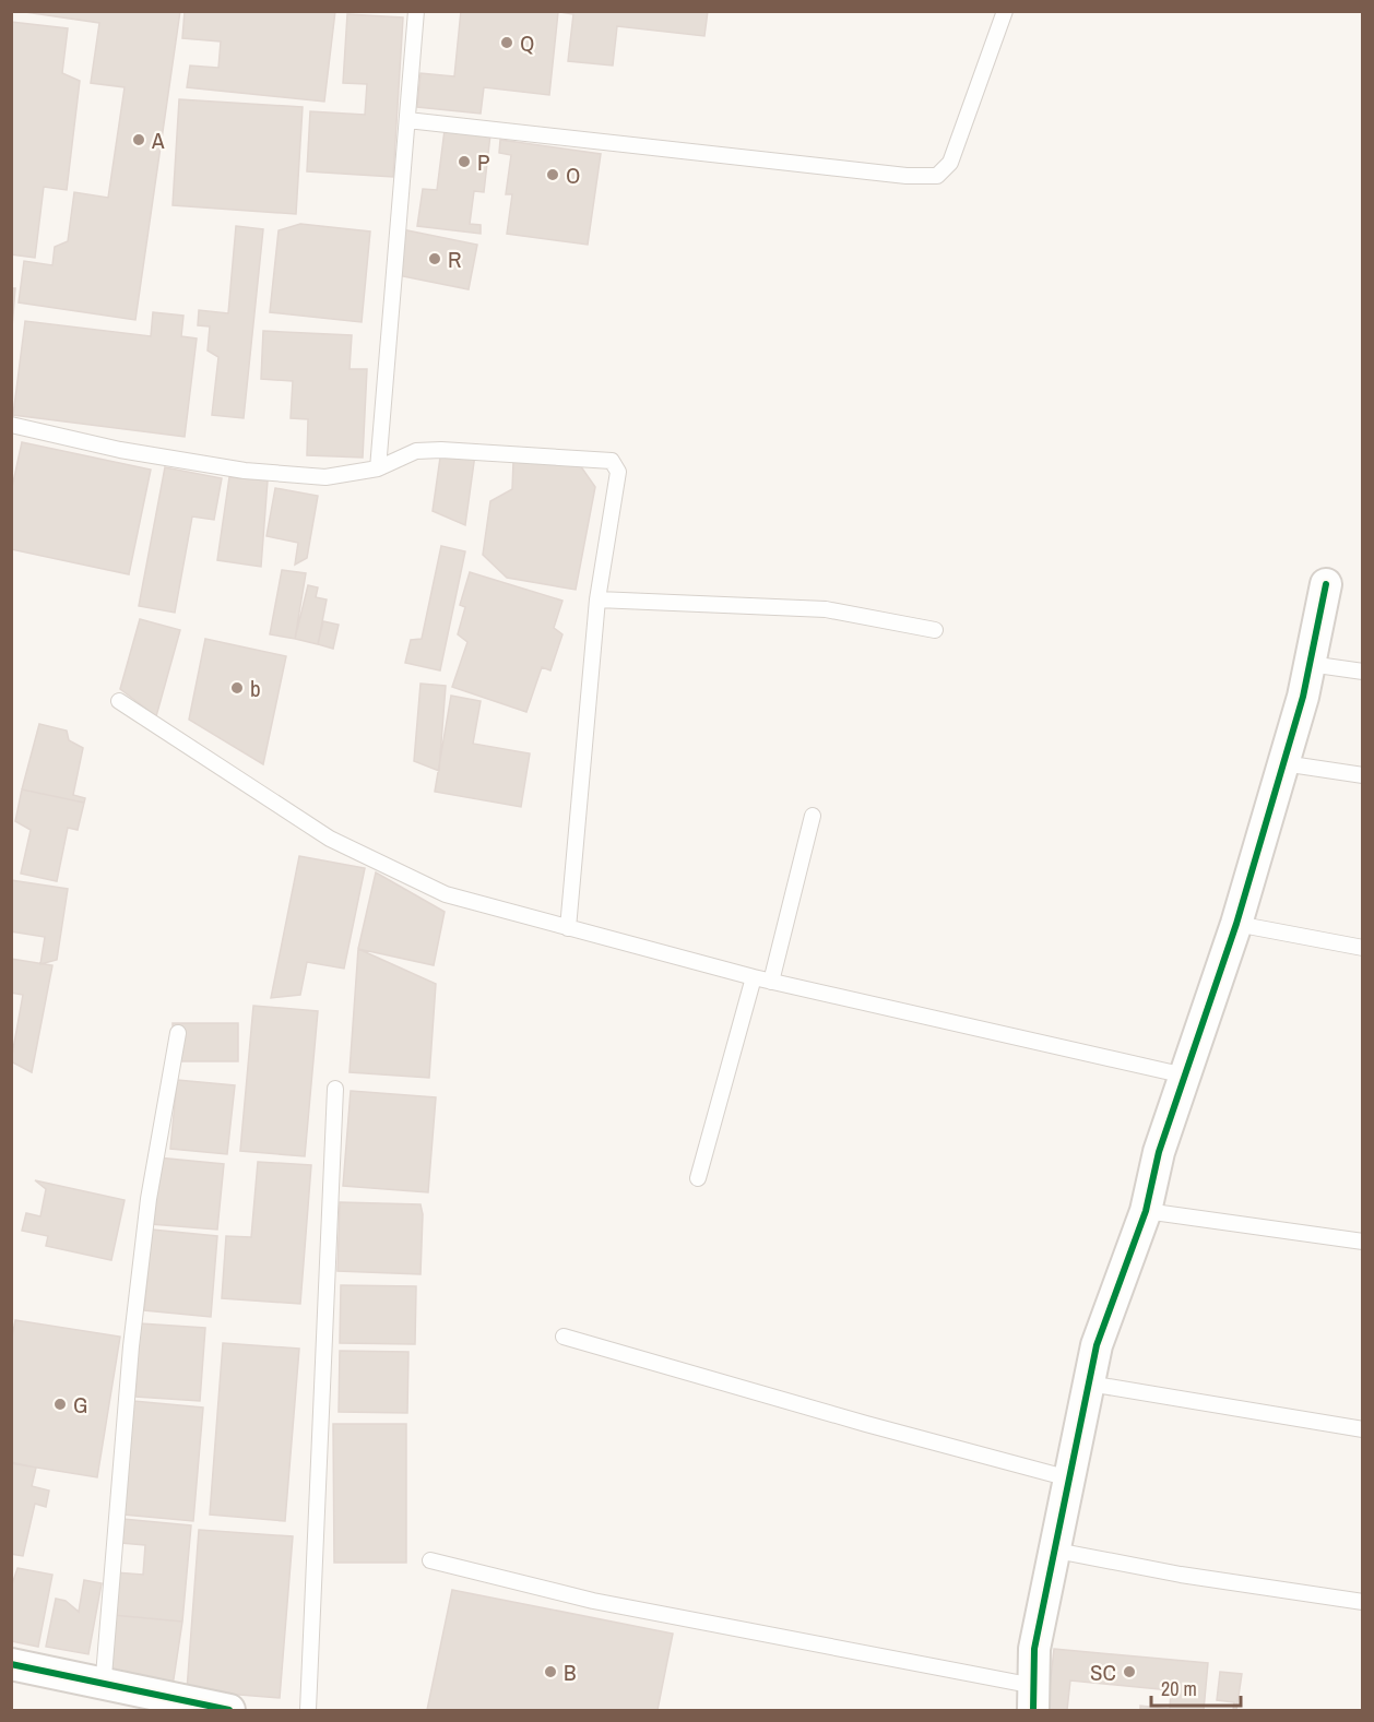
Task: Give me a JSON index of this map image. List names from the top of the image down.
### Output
{
  "places": [
    "Q",
    "A",
    "P",
    "O",
    "R",
    "b",
    "G",
    "B",
    "SC"
  ],
  "scale_bar": "20 m"
}
